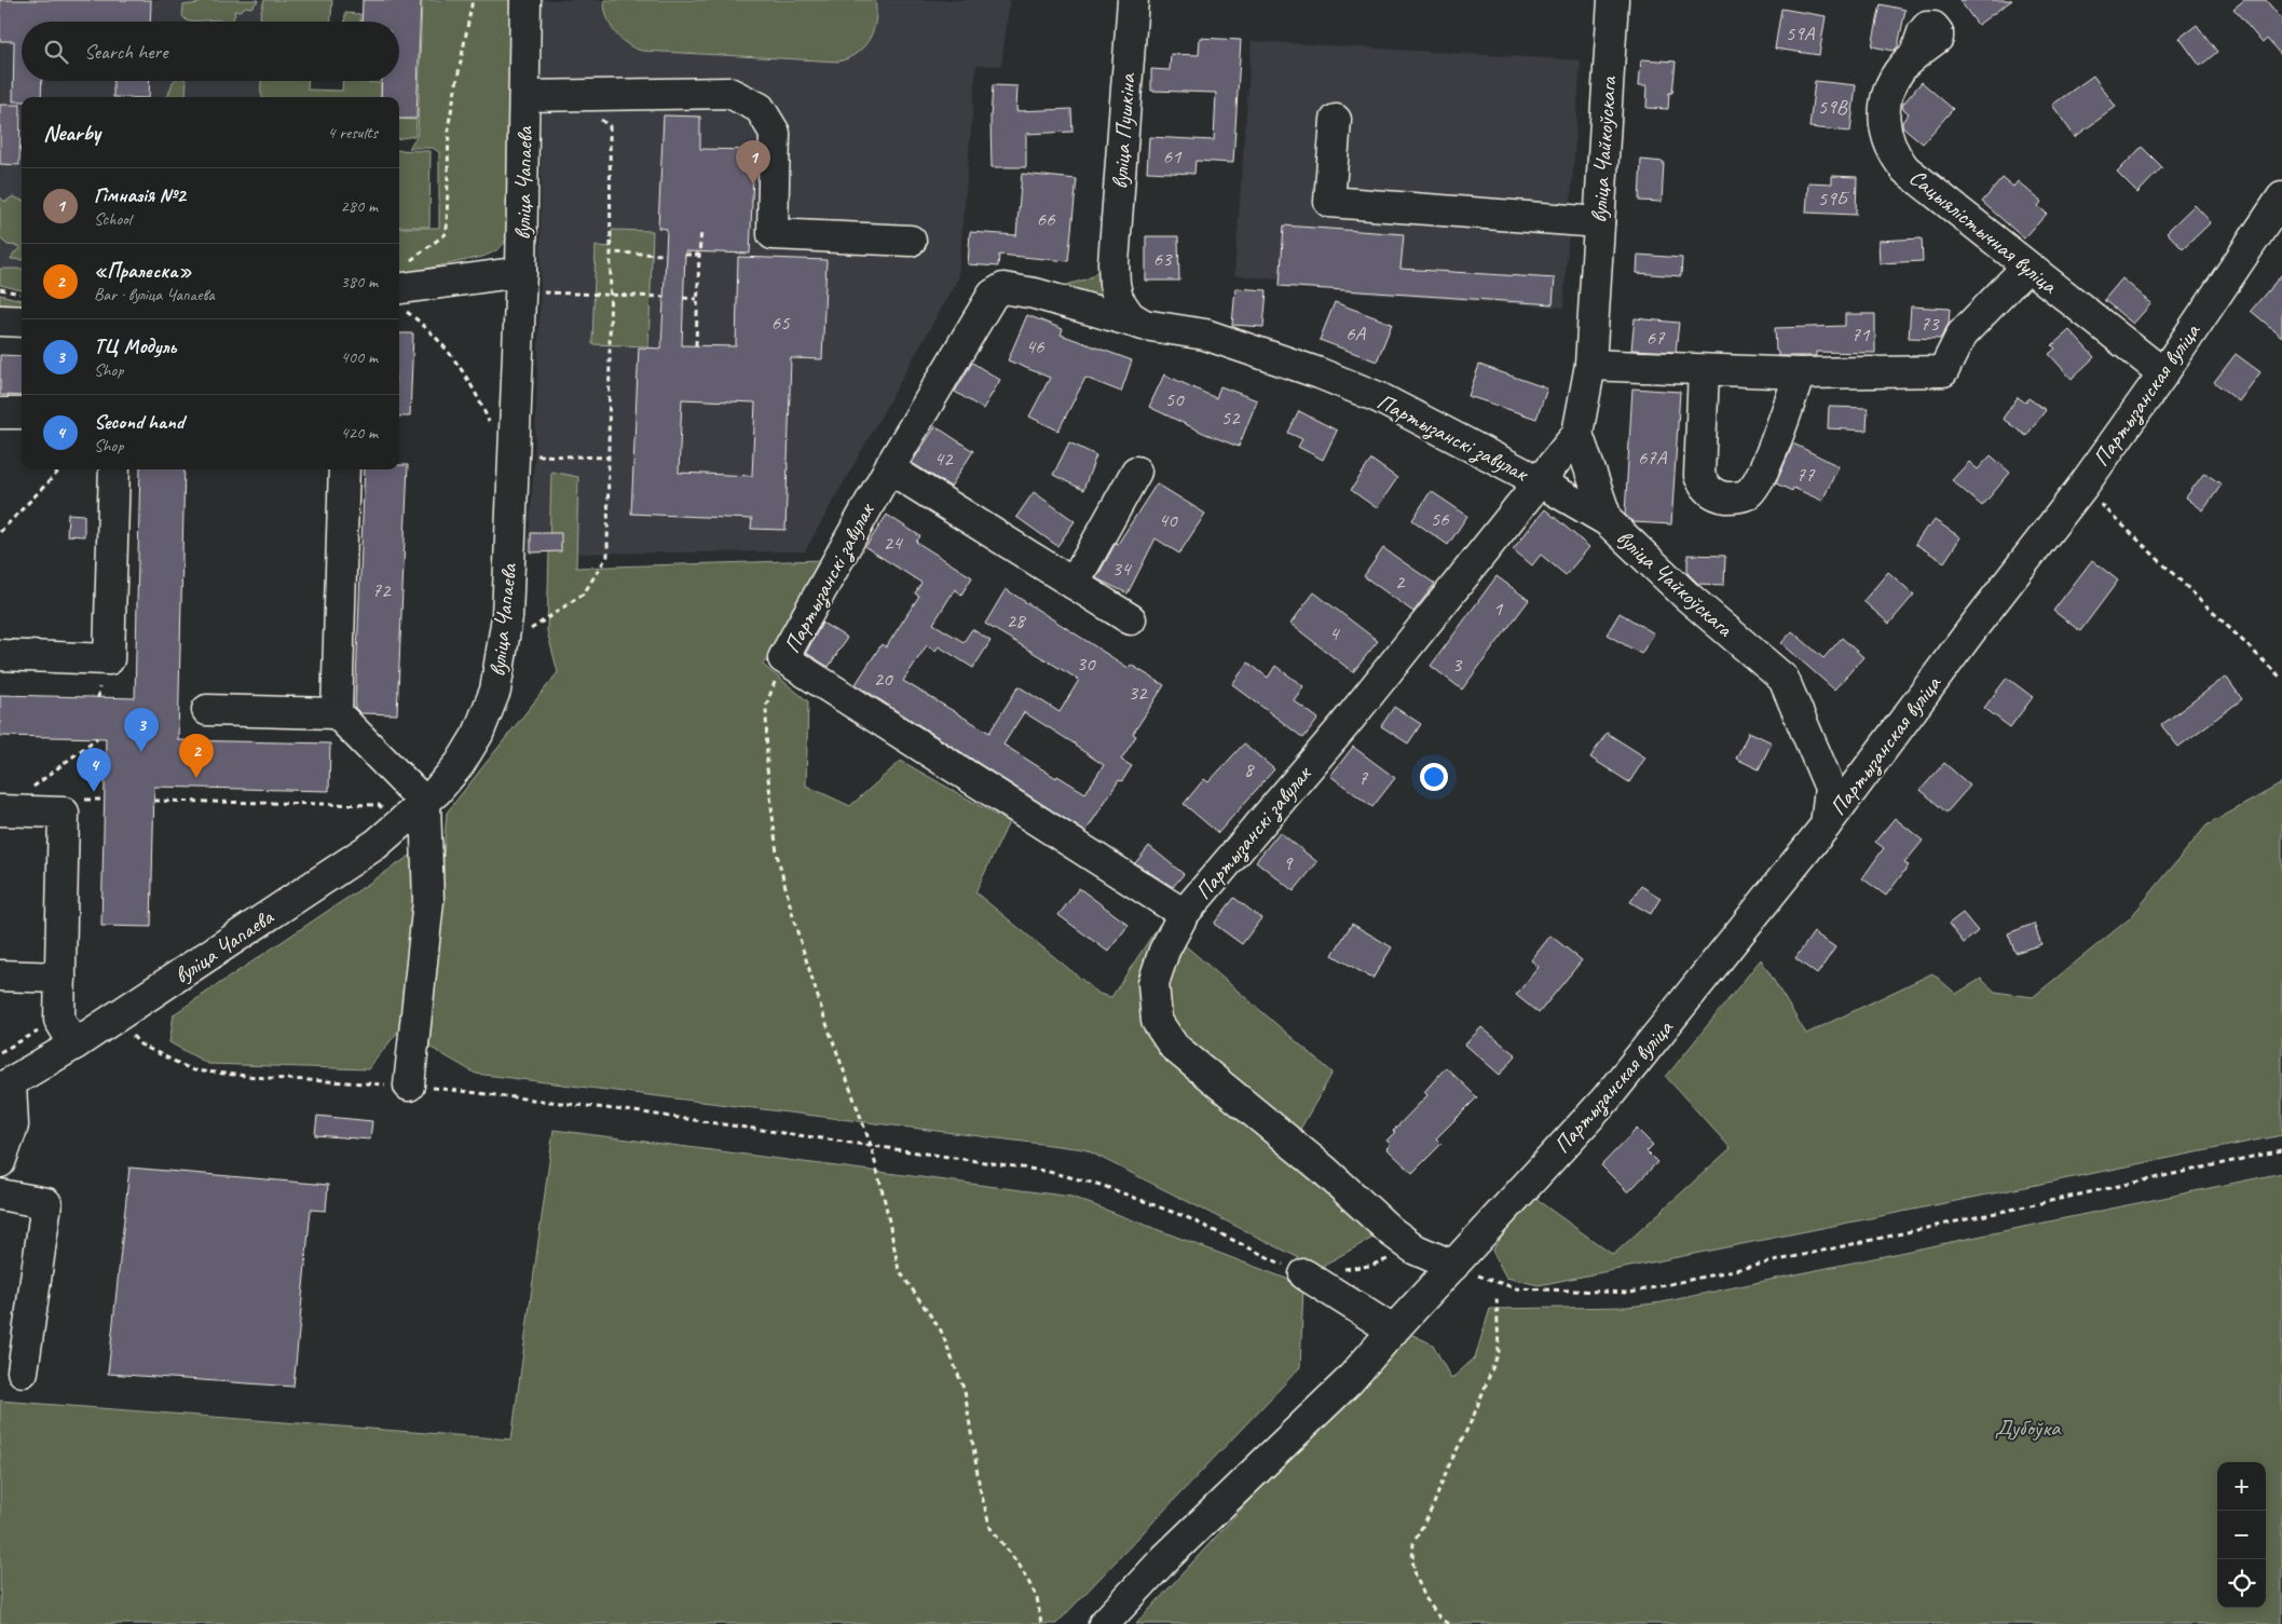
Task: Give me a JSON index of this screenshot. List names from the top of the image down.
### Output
{
  "streets": {
    "street": [
      "вуліца Пушкіна",
      "вуліца Чайкоўскага",
      "вуліца Чапаева",
      "Сацыялістычная вуліца",
      "Партызанская вуліца",
      "Партызанскі завулак"
    ]
  },
  "crossings": [
    ["вуліца Чайкоўскага", "Партызанская вуліца"],
    ["вуліца Чайкоўскага", "Партызанскі завулак"],
    ["Сацыялістычная вуліца", "Партызанская вуліца"],
    ["Партызанская вуліца", "Партызанскі завулак"]
  ],
  "parks": ["Дубоўка"],
  "house_numbers": [
    "59А",
    "59В",
    "61",
    "59Б",
    "66",
    "63",
    "65",
    "73",
    "6А",
    "71",
    "67",
    "46",
    "50",
    "52",
    "67А",
    "42",
    "77",
    "56",
    "40",
    "24",
    "34",
    "2",
    "72",
    "1",
    "28",
    "4",
    "30",
    "3",
    "20",
    "32",
    "8",
    "7",
    "9"
  ],
  "page": {
    "search": "Search here",
    "heading": ["Nearby", "4 results"],
    "pins": [
      "1",
      "3",
      "2",
      "4"
    ],
    "list": [
      {
        "mark": "1",
        "name": "Гімназія №2",
        "note": "School",
        "value": "280 m"
      },
      {
        "mark": "2",
        "name": "«Пралеска»",
        "note": "Bar · вуліца Чапаева",
        "value": "380 m"
      },
      {
        "mark": "3",
        "name": "ТЦ Модуль",
        "note": "Shop",
        "value": "400 m"
      },
      {
        "mark": "4",
        "name": "Second hand",
        "note": "Shop",
        "value": "420 m"
      }
    ],
    "map_buttons": ["+", "−"]
  }
}
